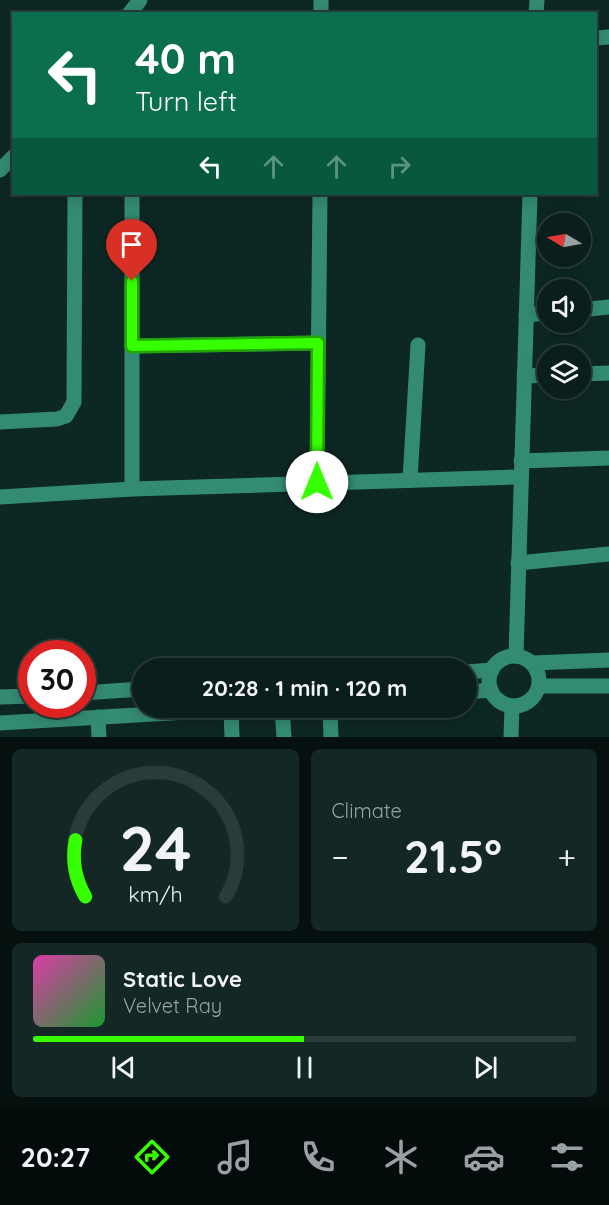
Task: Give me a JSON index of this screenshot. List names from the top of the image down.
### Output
{
  "north": "left",
  "page": {
    "turn": ["40 m", "Turn left"],
    "limit": "30",
    "trip": "20:28 · 1 min · 120 m",
    "tile": "Climate",
    "heat": ["−", "21.5°", "+"],
    "song": ["Static Love", "Velvet Ray"],
    "tabs": "20:27",
    "gauge": ["24", "km/h"]
  }
}
